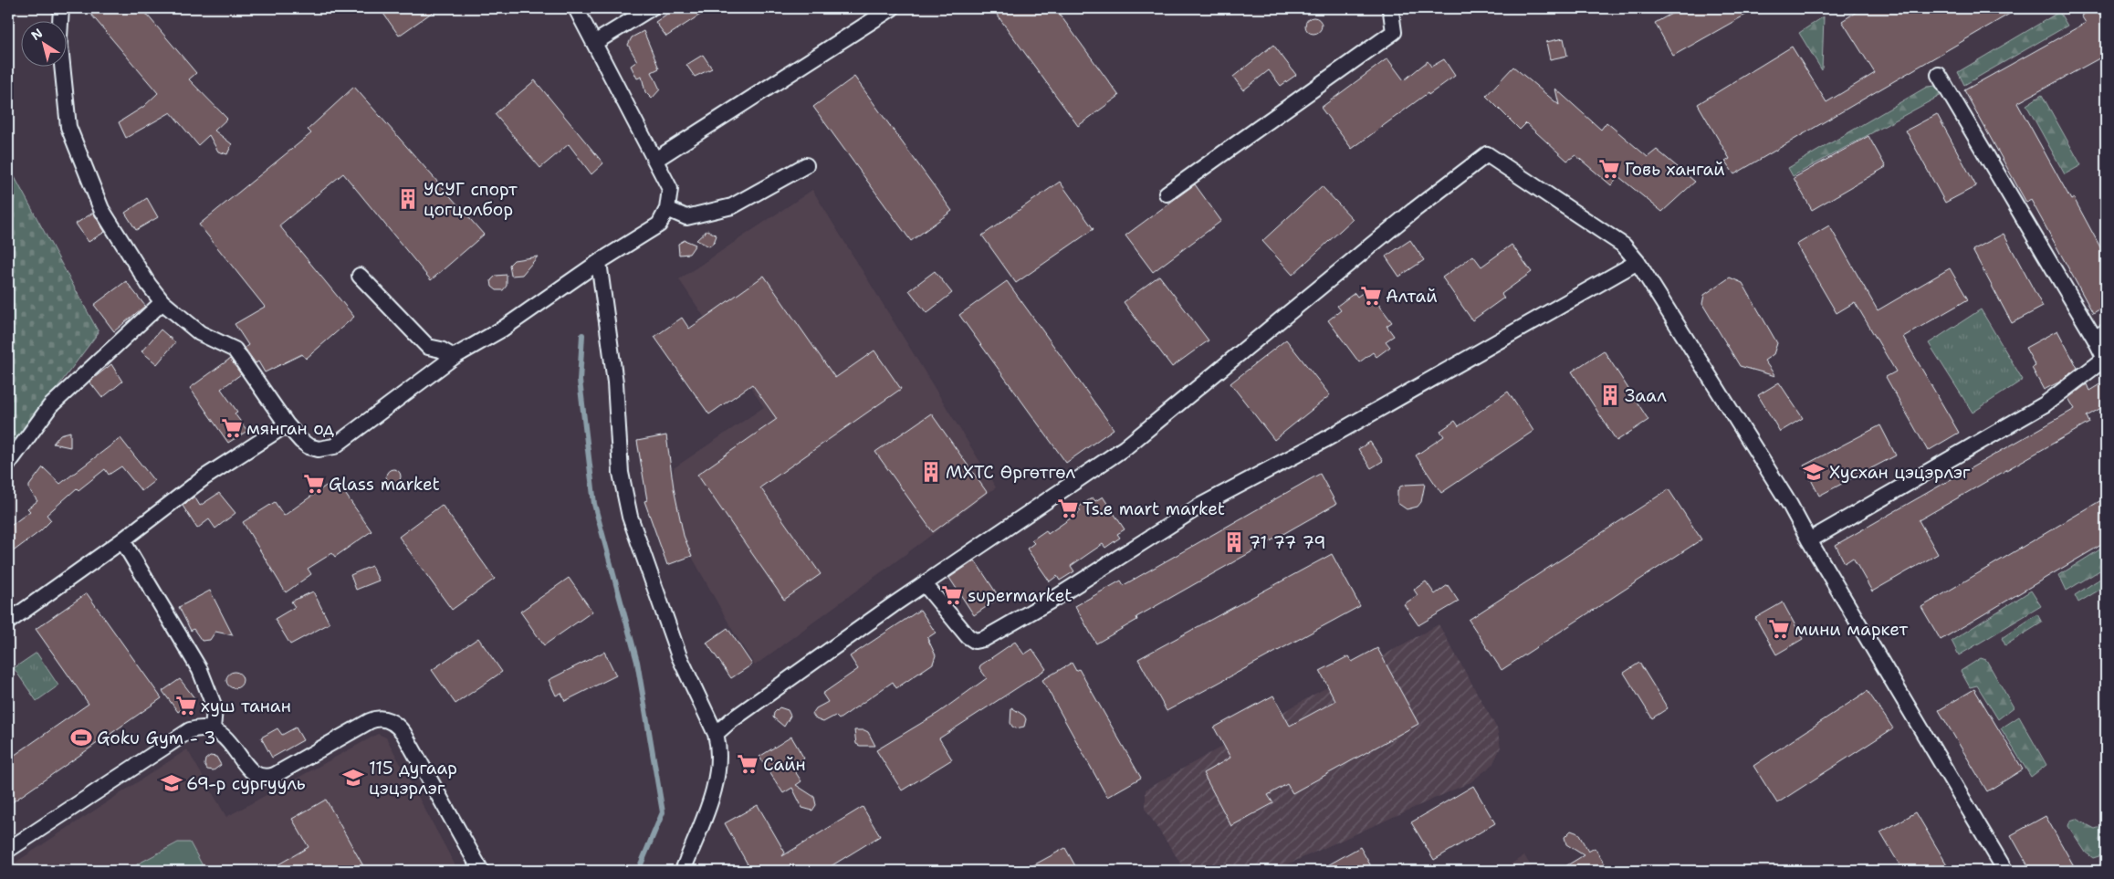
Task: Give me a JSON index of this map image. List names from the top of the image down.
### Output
{
  "places": {
    "supermarket": [
      "Говь хангай",
      "Алтай",
      "мянган од",
      "Glass market",
      "Ts.e mart market",
      "supermarket",
      "мини маркет",
      "хуш танан",
      "Сайн"
    ],
    "building": [
      "УСУГ спорт цогцолбор",
      "Заал",
      "МХТС Өргөтгөл",
      "71 77 79"
    ],
    "school or university": ["Хусхан цэцэрлэг", "115 дугаар цэцэрлэг", "69-р сургууль"],
    "sports": ["Goku Gym - 3"]
  },
  "north": "top left"
}
